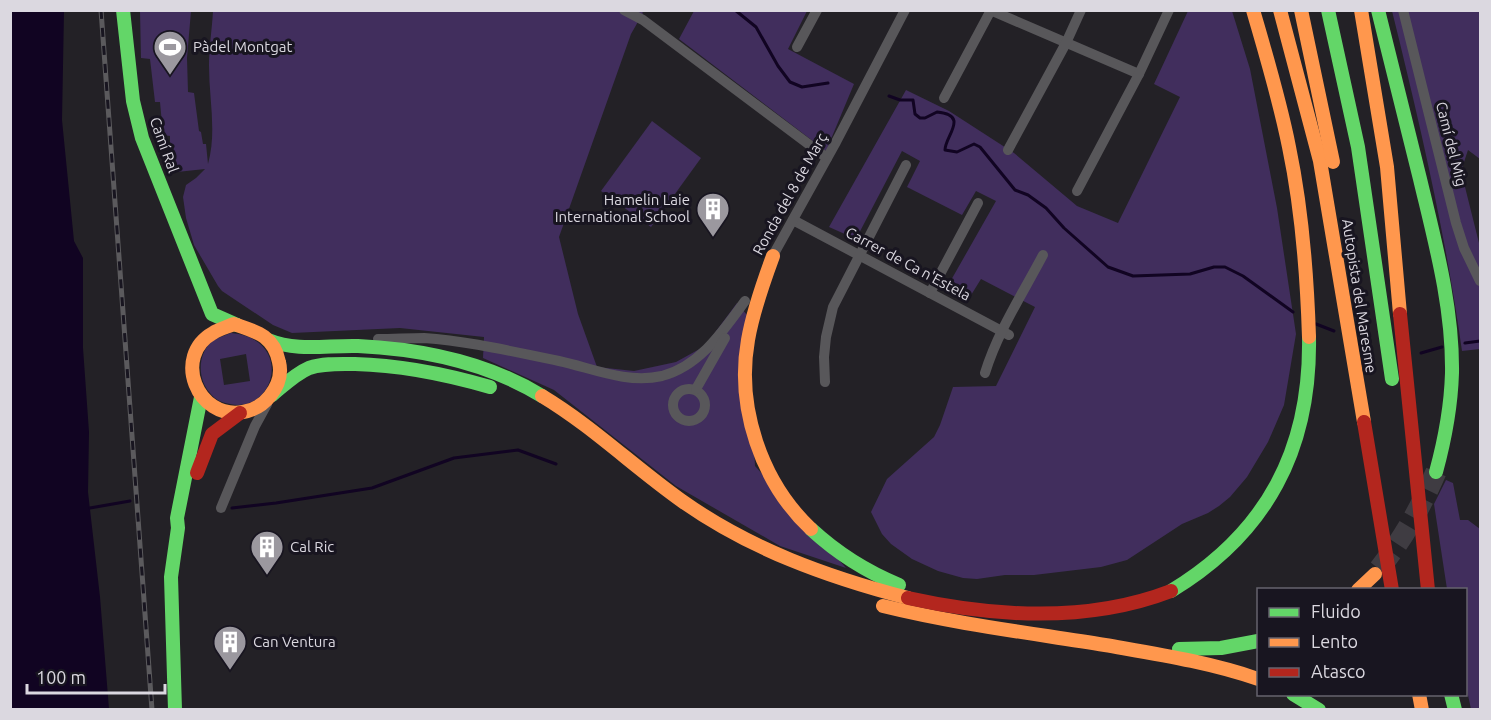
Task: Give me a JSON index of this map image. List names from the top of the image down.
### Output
{
  "streets": {
    "main road": ["Camí Ral", "Autopista del Maresme"],
    "street": ["Camí del Mig", "Ronda del 8 de Març", "Carrer de Ca n'Estela"]
  },
  "crossings": [
    ["Ronda del 8 de Març", "Carrer de Ca n'Estela"]
  ],
  "places": {
    "sports": ["Pàdel Montgat"],
    "building": ["Hamelin Laie International School", "Cal Ric", "Can Ventura"]
  },
  "legend": ["Fluido", "Lento", "Atasco"],
  "scale_bar": "100 m"
}
